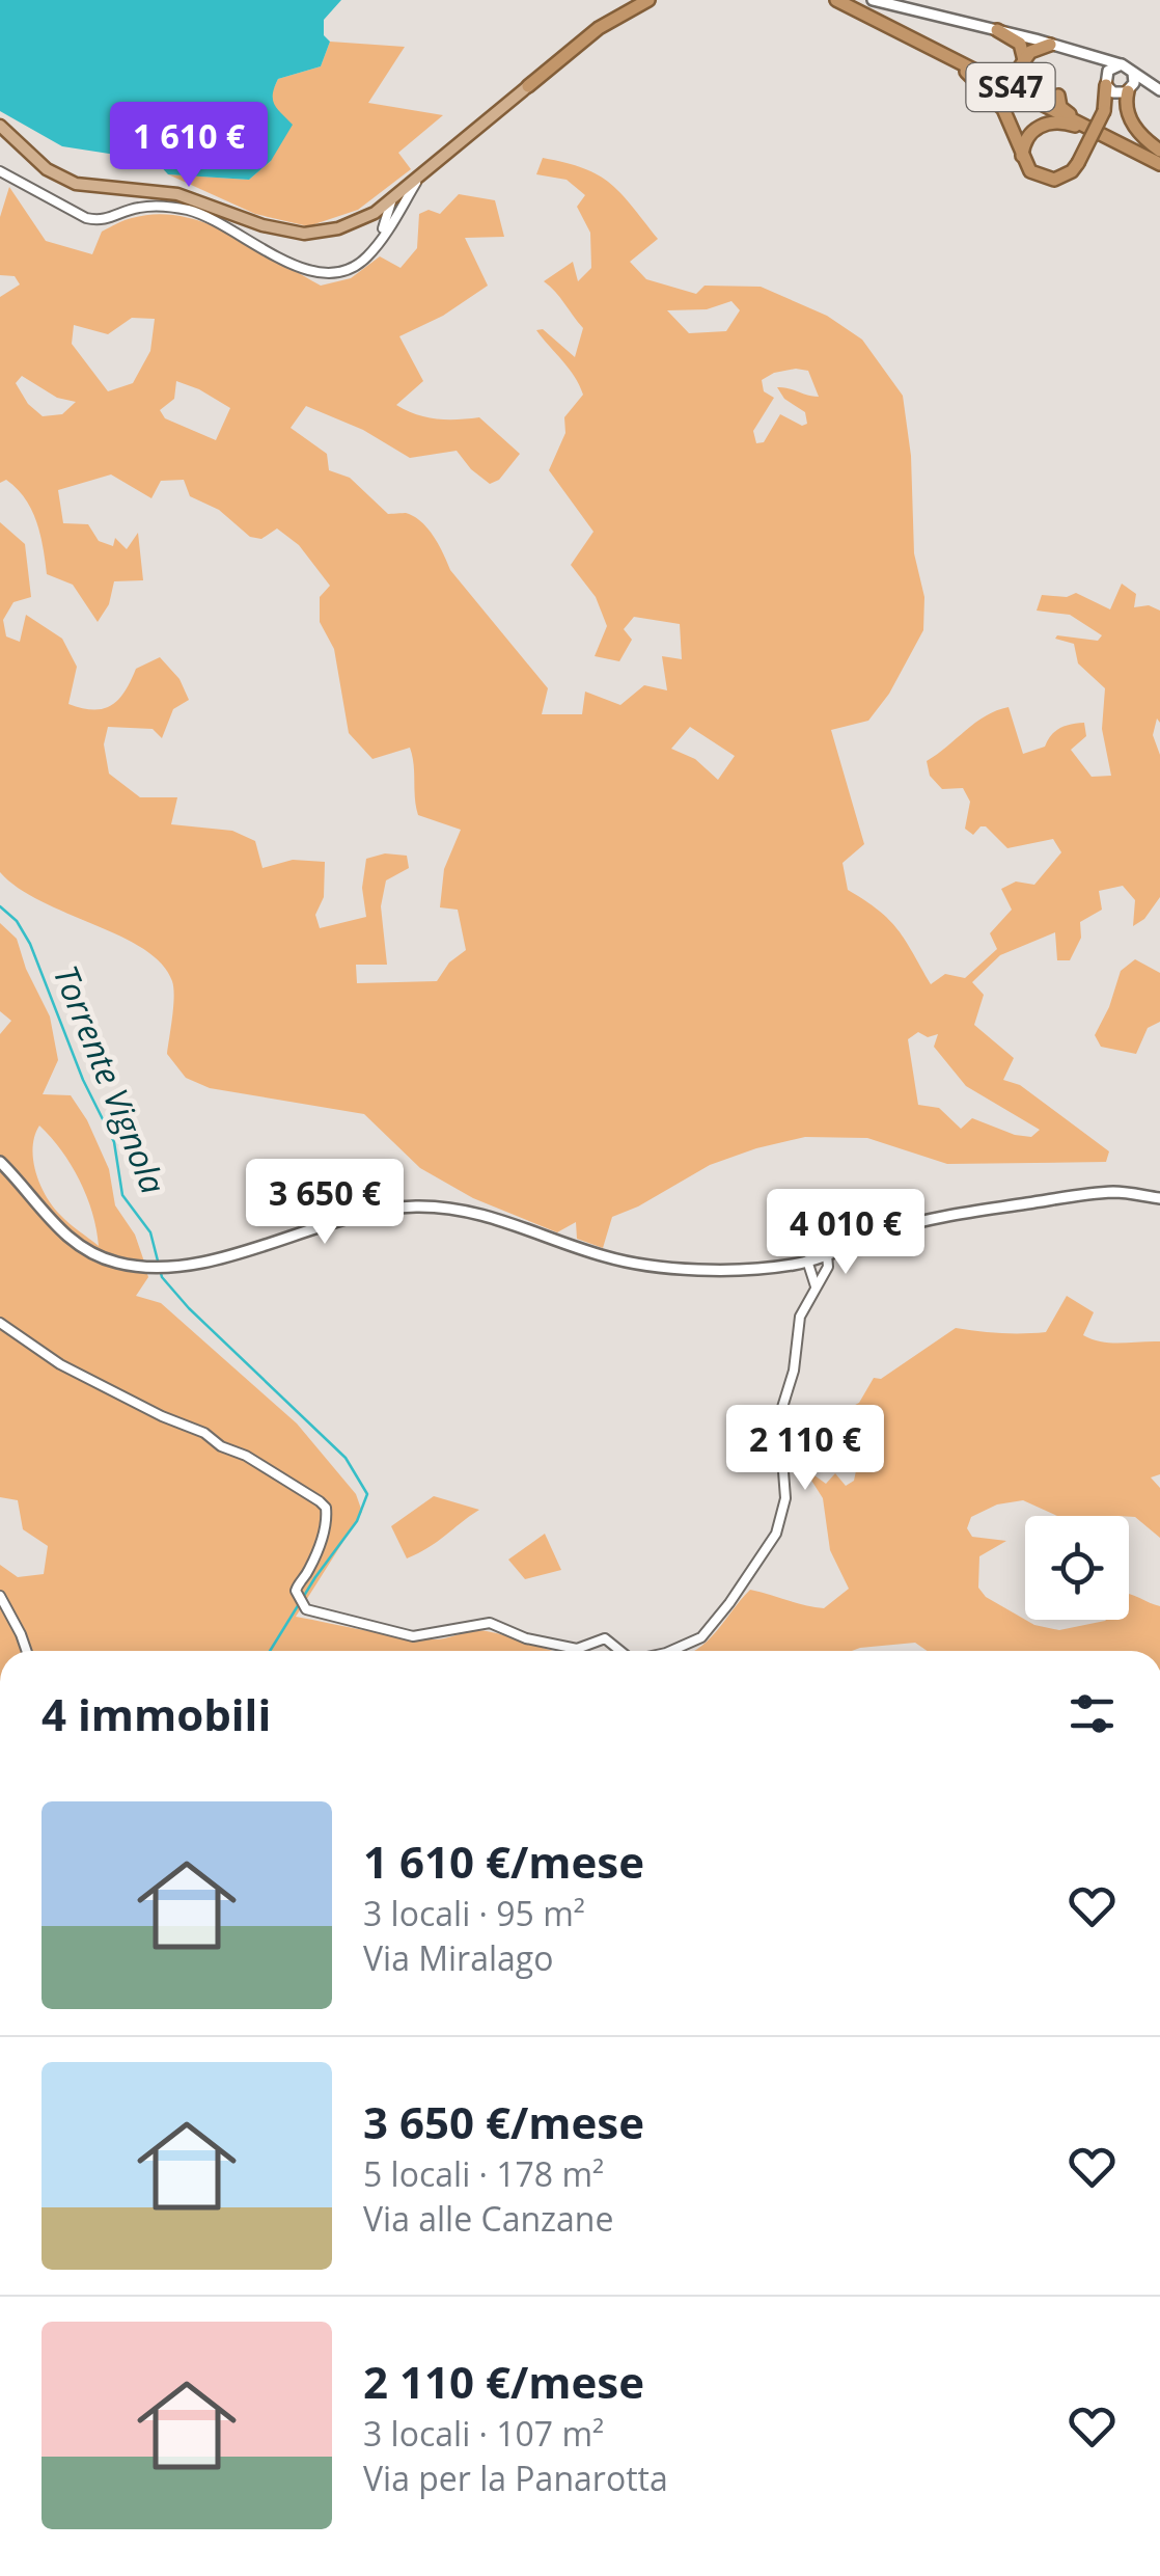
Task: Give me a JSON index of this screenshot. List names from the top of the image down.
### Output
{
  "streets": {
    "highway": ["SS47"]
  },
  "water": ["Torrente Vignola"],
  "page": {
    "price": [
      "1 610 €",
      "3 650 €",
      "4 010 €",
      "2 110 €"
    ],
    "heading": "4 immobili",
    "list": [
      {
        "name": "1 610 €/mese",
        "note": "3 locali · 95 m² · Via Miralago"
      },
      {
        "name": "3 650 €/mese",
        "note": "5 locali · 178 m² · Via alle Canzane"
      },
      {
        "name": "2 110 €/mese",
        "note": "3 locali · 107 m² · Via per la Panarotta"
      }
    ]
  }
}
